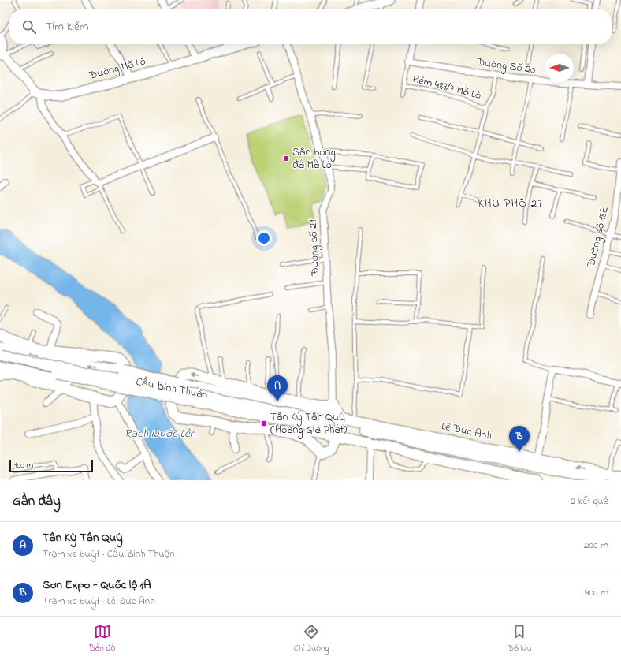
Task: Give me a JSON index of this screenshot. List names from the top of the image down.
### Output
{
  "streets": {
    "highway": ["Cầu Bình Thuận", "Lê Đức Anh"],
    "main road": ["Đường Mã Lò"],
    "street": ["Đường Số 20", "Đường số 18E", "Đường số 21"],
    "lane": ["Hẻm 489/7 Mã Lò"]
  },
  "crossings": [
    ["Cầu Bình Thuận", "Lê Đức Anh"]
  ],
  "districts": ["KHU PHỐ 27"],
  "water": ["Rạch Nước Lên"],
  "places": {
    "other": ["Sân bóng đá Mã Lò"],
    "transit": ["Tân Kỳ Tân Quý (Hoàng Gia Phát)"]
  },
  "scale_bar": "100 m",
  "north": "left",
  "page": {
    "search": "Tìm kiếm",
    "pins": ["A", "B"],
    "scale": "100 m",
    "heading": ["Gần đây", "2 kết quả"],
    "list": [
      {
        "mark": "A",
        "name": "Tân Kỳ Tân Quý",
        "note": "Trạm xe buýt · Cầu Bình Thuận",
        "value": "200 m"
      },
      {
        "mark": "B",
        "name": "Sơn Expo - Quốc lộ 1A",
        "note": "Trạm xe buýt · Lê Đức Anh",
        "value": "400 m"
      }
    ],
    "nav": ["Bản đồ", "Chỉ đường", "Đã lưu"]
  }
}
